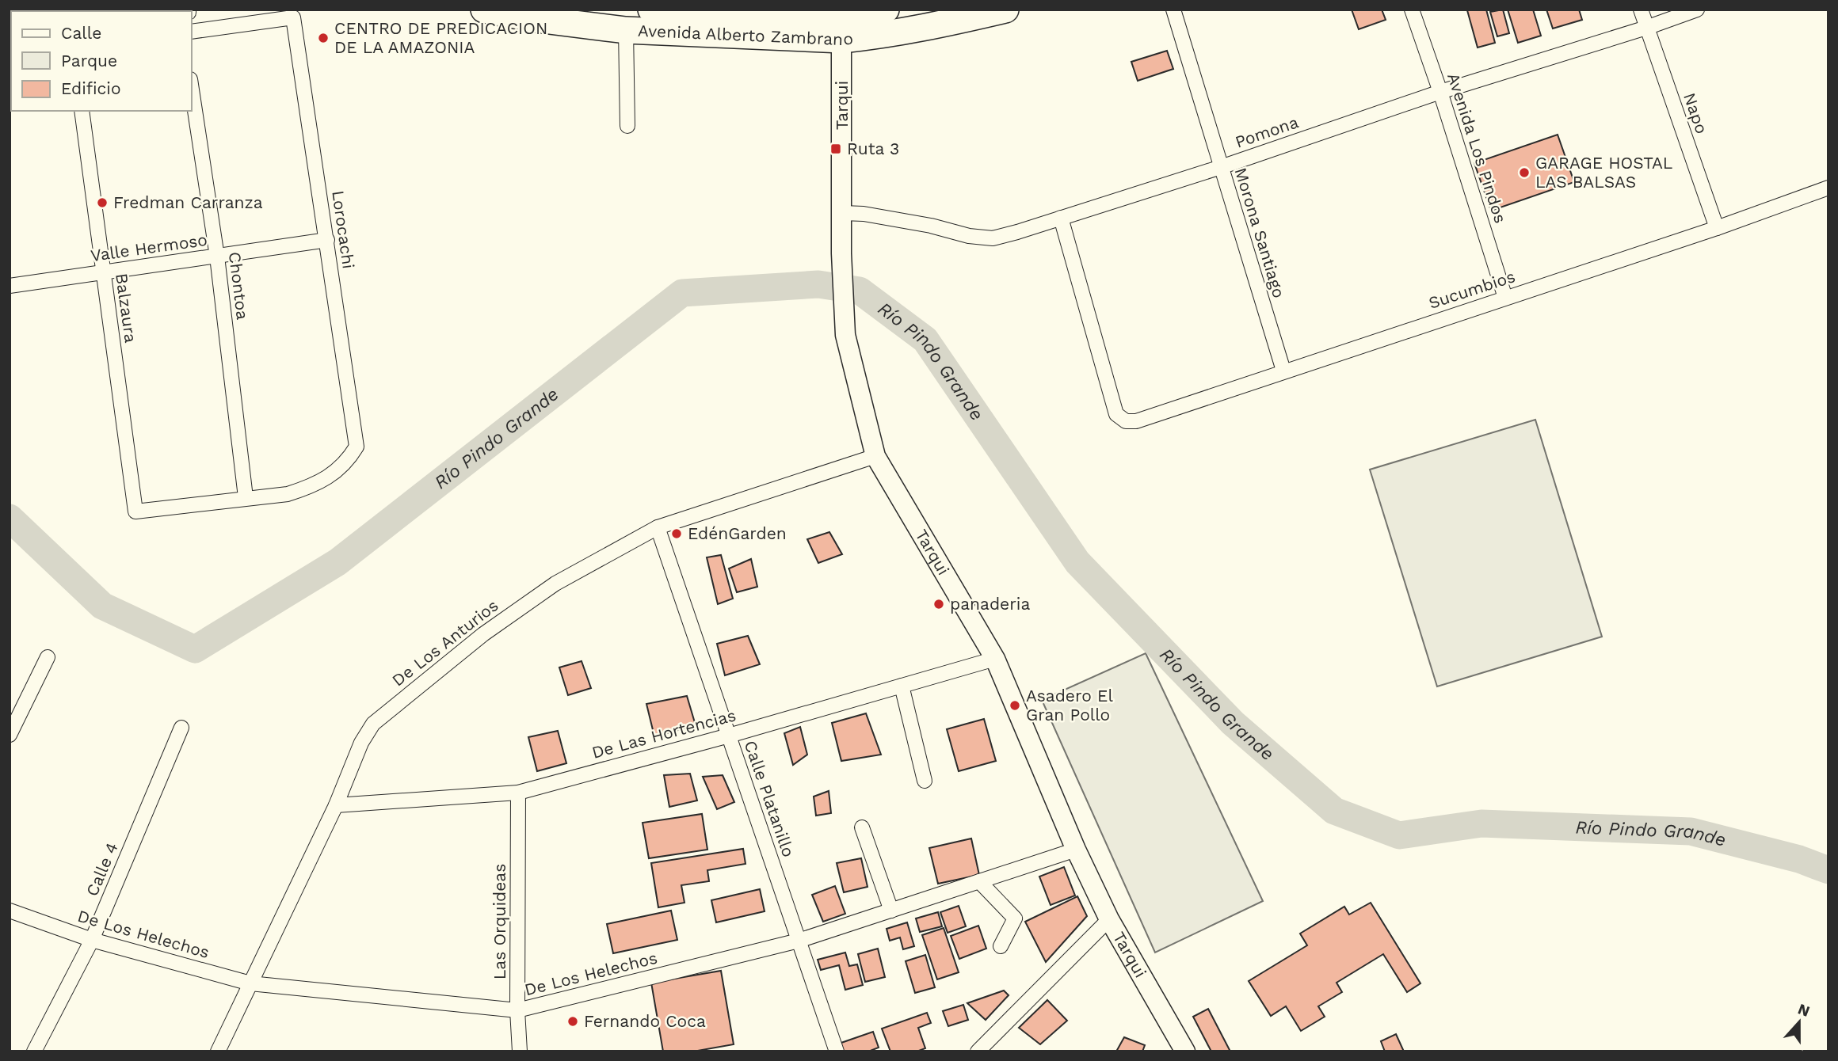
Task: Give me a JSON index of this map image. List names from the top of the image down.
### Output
{
  "streets": {
    "highway": ["Avenida Alberto Zambrano"],
    "street": [
      "Tarqui",
      "Napo",
      "Pomona",
      "Avenida Los Pindos",
      "Lorocachi",
      "Morona Santiago",
      "Valle Hermoso",
      "Chontoa",
      "Sucumbios",
      "Balzaura",
      "De Los Anturios",
      "De Las Hortencias",
      "Calle Platanillo",
      "Calle 4",
      "Las Orquideas",
      "De Los Helechos"
    ]
  },
  "crossings": [
    ["Avenida Alberto Zambrano", "Tarqui"],
    ["Tarqui", "Pomona"],
    ["Tarqui", "De Los Anturios"],
    ["Tarqui", "De Las Hortencias"],
    ["Tarqui", "De Los Helechos"],
    ["Napo", "Pomona"],
    ["Napo", "Sucumbios"],
    ["Pomona", "Avenida Los Pindos"],
    ["Pomona", "Morona Santiago"],
    ["Pomona", "Sucumbios"],
    ["Avenida Los Pindos", "Sucumbios"],
    ["Lorocachi", "Valle Hermoso"],
    ["Lorocachi", "Chontoa"],
    ["Lorocachi", "Balzaura"],
    ["Morona Santiago", "Sucumbios"],
    ["Valle Hermoso", "Chontoa"],
    ["Valle Hermoso", "Balzaura"],
    ["Chontoa", "Balzaura"],
    ["De Los Anturios", "De Las Hortencias"],
    ["De Los Anturios", "Calle Platanillo"],
    ["De Los Anturios", "De Los Helechos"],
    ["De Las Hortencias", "Calle Platanillo"],
    ["De Las Hortencias", "Las Orquideas"],
    ["Calle Platanillo", "De Los Helechos"],
    ["Calle 4", "De Los Helechos"],
    ["Las Orquideas", "De Los Helechos"]
  ],
  "water": ["Río Pindo Grande"],
  "places": {
    "other": [
      "CENTRO DE PREDICACION DE LA AMAZONIA",
      "GARAGE HOSTAL LAS BALSAS",
      "Fredman Carranza",
      "EdénGarden",
      "panaderia",
      "Asadero El Gran Pollo",
      "Fernando Coca"
    ],
    "transit": ["Ruta 3"]
  },
  "legend": ["Calle", "Parque", "Edificio"],
  "north": "top"
}
